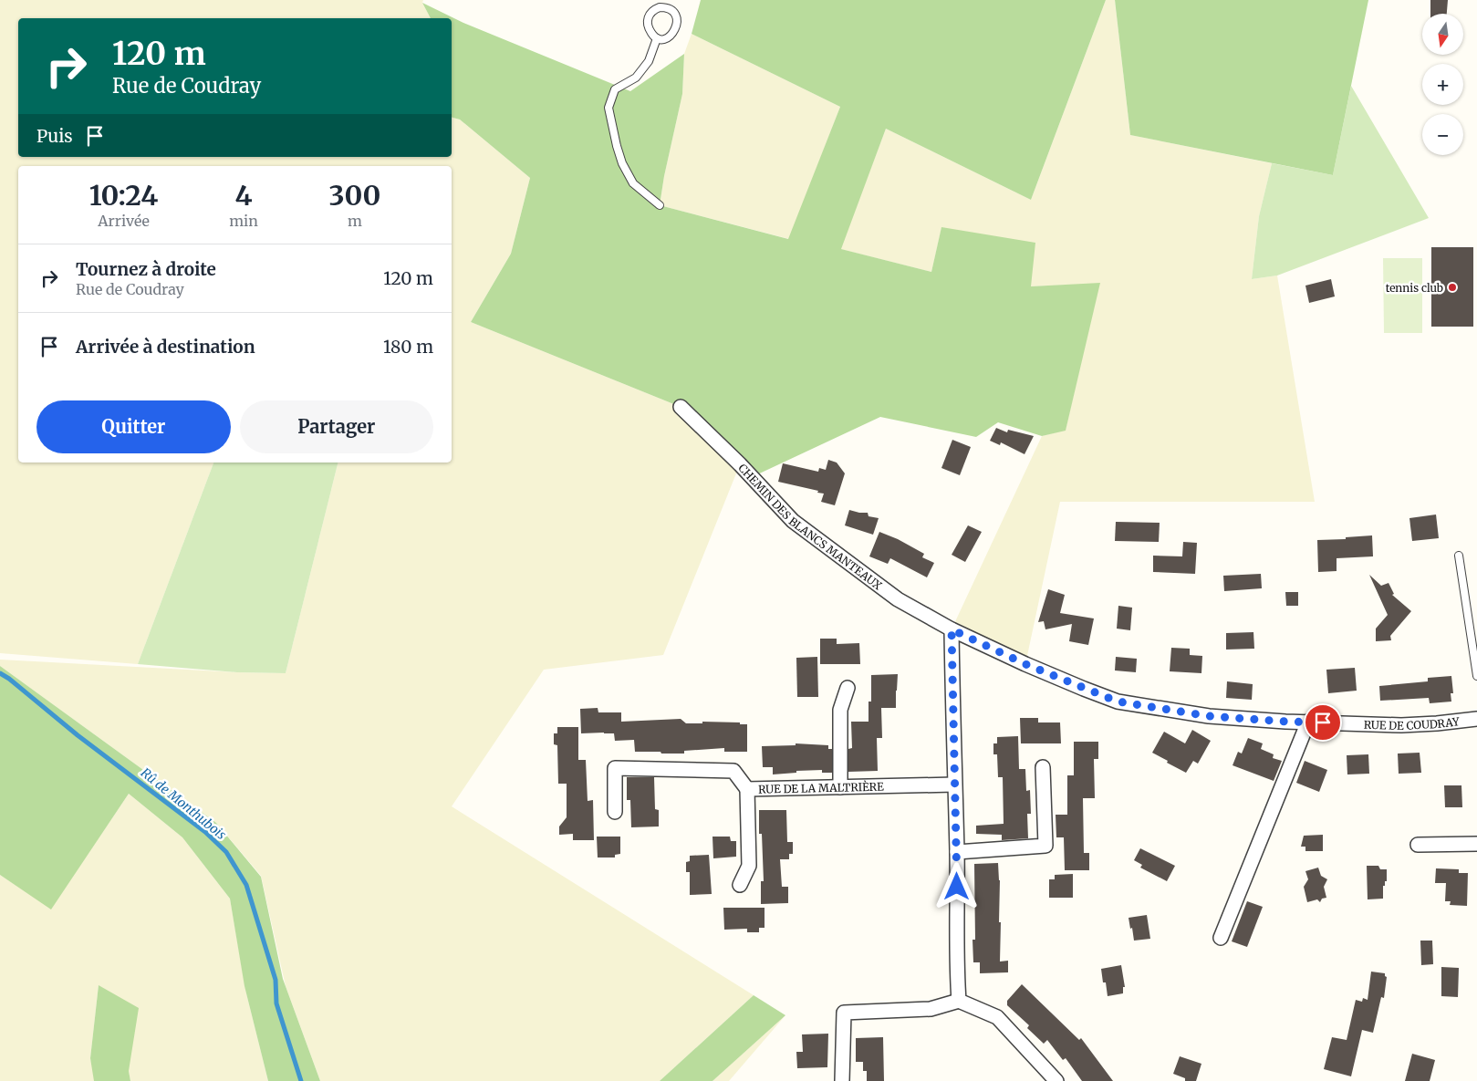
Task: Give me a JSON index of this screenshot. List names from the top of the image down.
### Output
{
  "streets": {
    "street": ["CHEMIN DES BLANCS MANTEAUX", "RUE DE COUDRAY", "RUE DE LA MALTRIÈRE"]
  },
  "crossings": [
    ["CHEMIN DES BLANCS MANTEAUX", "RUE DE COUDRAY"]
  ],
  "water": ["Rû de Monthubois"],
  "places": ["tennis club"],
  "north": "bottom",
  "page": {
    "map_buttons": ["+", "−"],
    "turn": ["120 m", "Rue de Coudray"],
    "then": "Puis",
    "eta": [
      "10:24",
      "Arrivée",
      "4",
      "min",
      "300",
      "m"
    ],
    "list": [
      {
        "name": "Tournez à droite",
        "note": "Rue de Coudray",
        "value": "120 m"
      },
      {
        "name": "Arrivée à destination",
        "value": "180 m"
      }
    ],
    "buttons": ["Quitter", "Partager"]
  }
}
